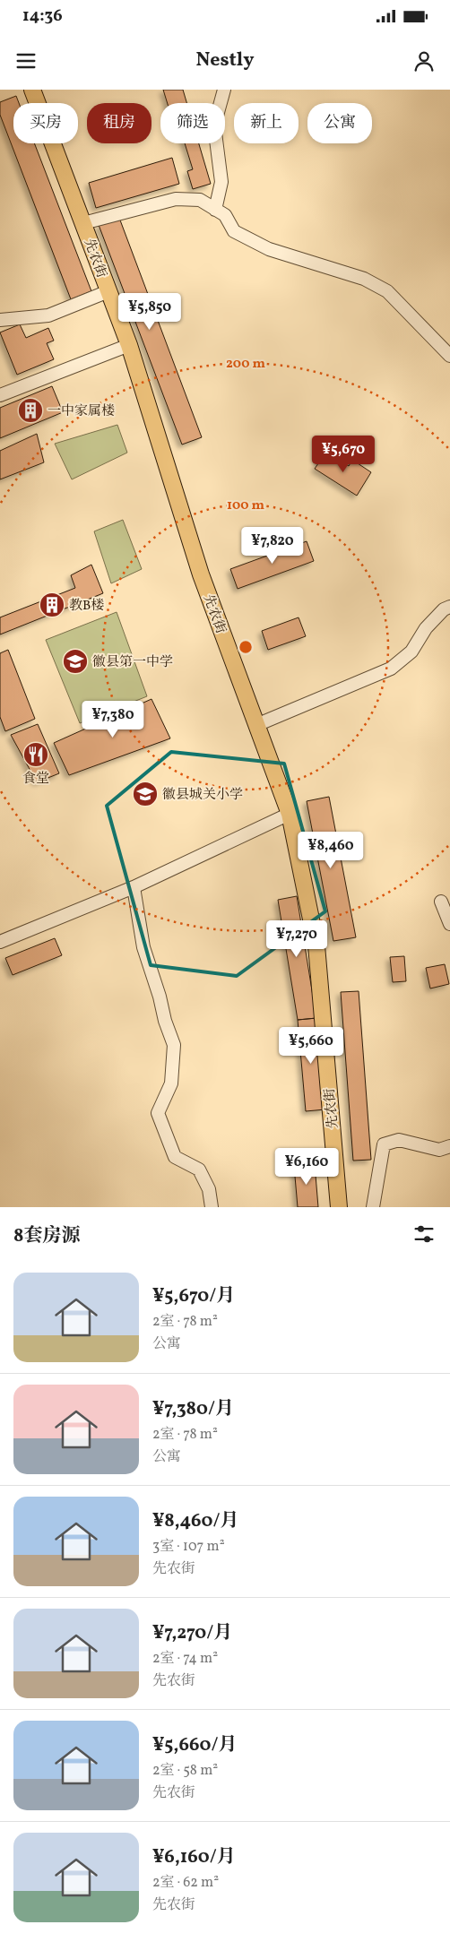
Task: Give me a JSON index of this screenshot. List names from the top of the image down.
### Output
{
  "streets": {
    "main road": ["先农街"]
  },
  "places": {
    "building": ["一中家属楼", "教B楼"],
    "school or university": ["徽县第一中学", "徽县城关小学"],
    "restaurant": ["食堂"]
  },
  "page": {
    "status": "14:36",
    "header": "Nestly",
    "chip": [
      "买房",
      "租房",
      "筛选",
      "新上",
      "公寓"
    ],
    "price": [
      "¥5,850",
      "¥5,670",
      "¥7,820",
      "¥7,380",
      "¥8,460",
      "¥7,270",
      "¥5,660",
      "¥6,160"
    ],
    "heading": "8套房源",
    "list": [
      {
        "name": "¥5,670/月",
        "note": "2室 · 78 m² · 公寓"
      },
      {
        "name": "¥7,380/月",
        "note": "2室 · 78 m² · 公寓"
      },
      {
        "name": "¥8,460/月",
        "note": "3室 · 107 m² · 先农街"
      },
      {
        "name": "¥7,270/月",
        "note": "2室 · 74 m² · 先农街"
      },
      {
        "name": "¥5,660/月",
        "note": "2室 · 58 m² · 先农街"
      },
      {
        "name": "¥6,160/月",
        "note": "2室 · 62 m² · 先农街"
      }
    ]
  },
  "rings": ["200 m", "100 m"]
}
